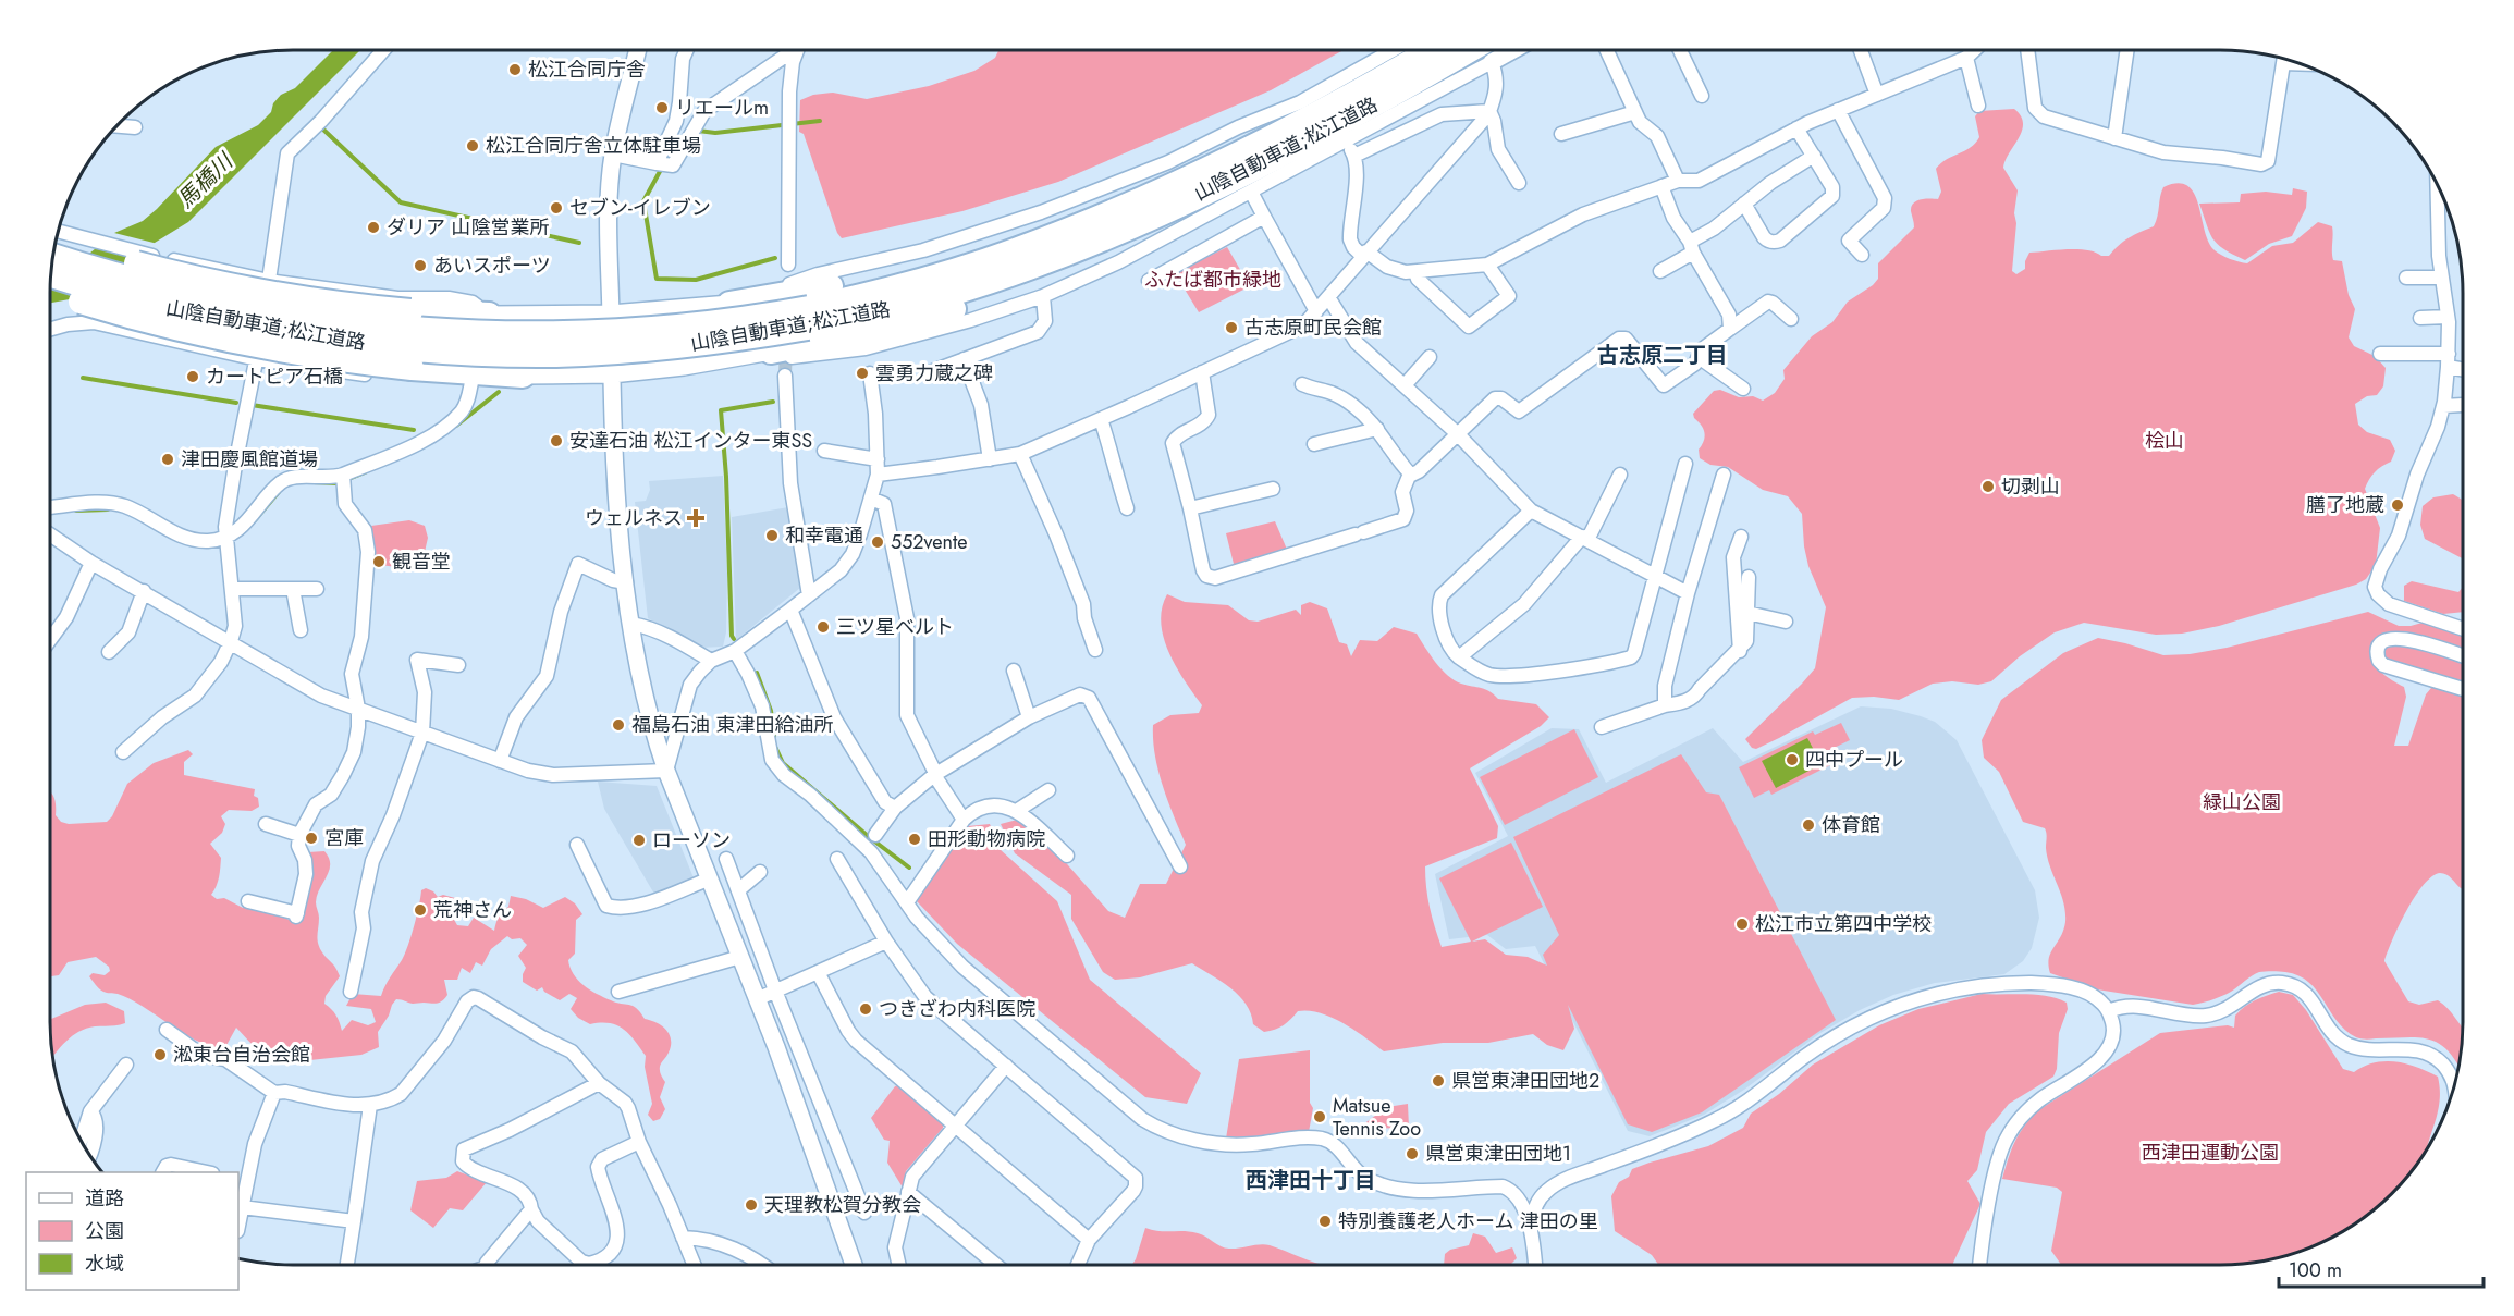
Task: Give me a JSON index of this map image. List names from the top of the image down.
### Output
{
  "streets": {
    "highway": ["山陰自動車道;松江道路"]
  },
  "districts": ["古志原二丁目", "西津田十丁目"],
  "water": ["馬橋川"],
  "parks": [
    "ふたば都市緑地",
    "桧山",
    "緑山公園",
    "西津田運動公園"
  ],
  "places": {
    "other": [
      "松江合同庁舎",
      "リエールm",
      "松江合同庁舎立体駐車場",
      "セブン-イレブン",
      "ダリア 山陰営業所",
      "あいスポーツ",
      "古志原町民会館",
      "雲勇力蔵之碑",
      "カートピア石橋",
      "安達石油 松江インター東SS",
      "津田慶風館道場",
      "切剥山",
      "膳了地蔵",
      "和幸電通",
      "552vente",
      "観音堂",
      "三ツ星ベルト",
      "福島石油 東津田給油所",
      "四中プール",
      "体育館",
      "宮庫",
      "田形動物病院",
      "ローソン",
      "荒神さん",
      "松江市立第四中学校",
      "つきざわ内科医院",
      "淞東台自治会館",
      "県営東津田団地2",
      "Matsue Tennis Zoo",
      "県営東津田団地1",
      "天理教松賀分教会",
      "特別養護老人ホーム 津田の里"
    ],
    "health": ["ウェルネス"]
  },
  "legend": ["道路", "公園", "水域"],
  "scale_bar": "100 m"
}
